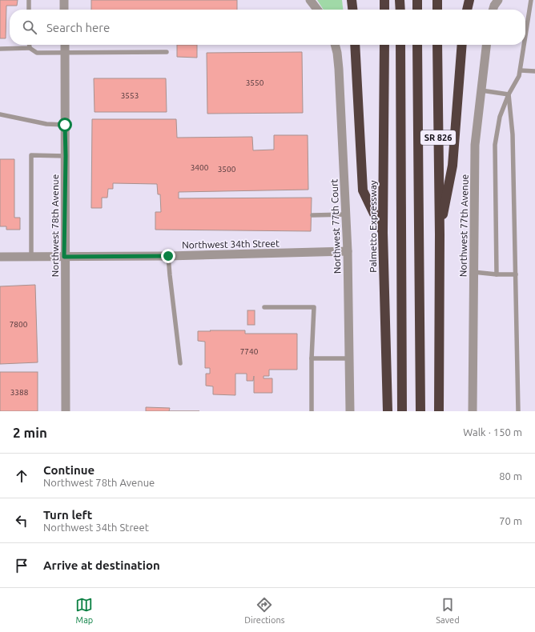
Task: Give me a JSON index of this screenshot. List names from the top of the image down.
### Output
{
  "streets": {
    "highway": ["SR 826", "Palmetto Expressway"],
    "street": [
      "Northwest 78th Avenue",
      "Northwest 77th Avenue",
      "Northwest 77th Court",
      "Northwest 34th Street"
    ]
  },
  "crossings": [
    ["Northwest 78th Avenue", "Northwest 34th Street"],
    ["Northwest 77th Court", "Northwest 34th Street"]
  ],
  "house_numbers": [
    "3550",
    "3553",
    "3400",
    "3500",
    "7800",
    "7740",
    "3388"
  ],
  "page": {
    "search": "Search here",
    "heading": ["2 min", "Walk · 150 m"],
    "list": [
      ["Continue", "Northwest 78th Avenue", "80 m"],
      ["Turn left", "Northwest 34th Street", "70 m"],
      "Arrive at destination"
    ],
    "nav": ["Map", "Directions", "Saved"]
  }
}
